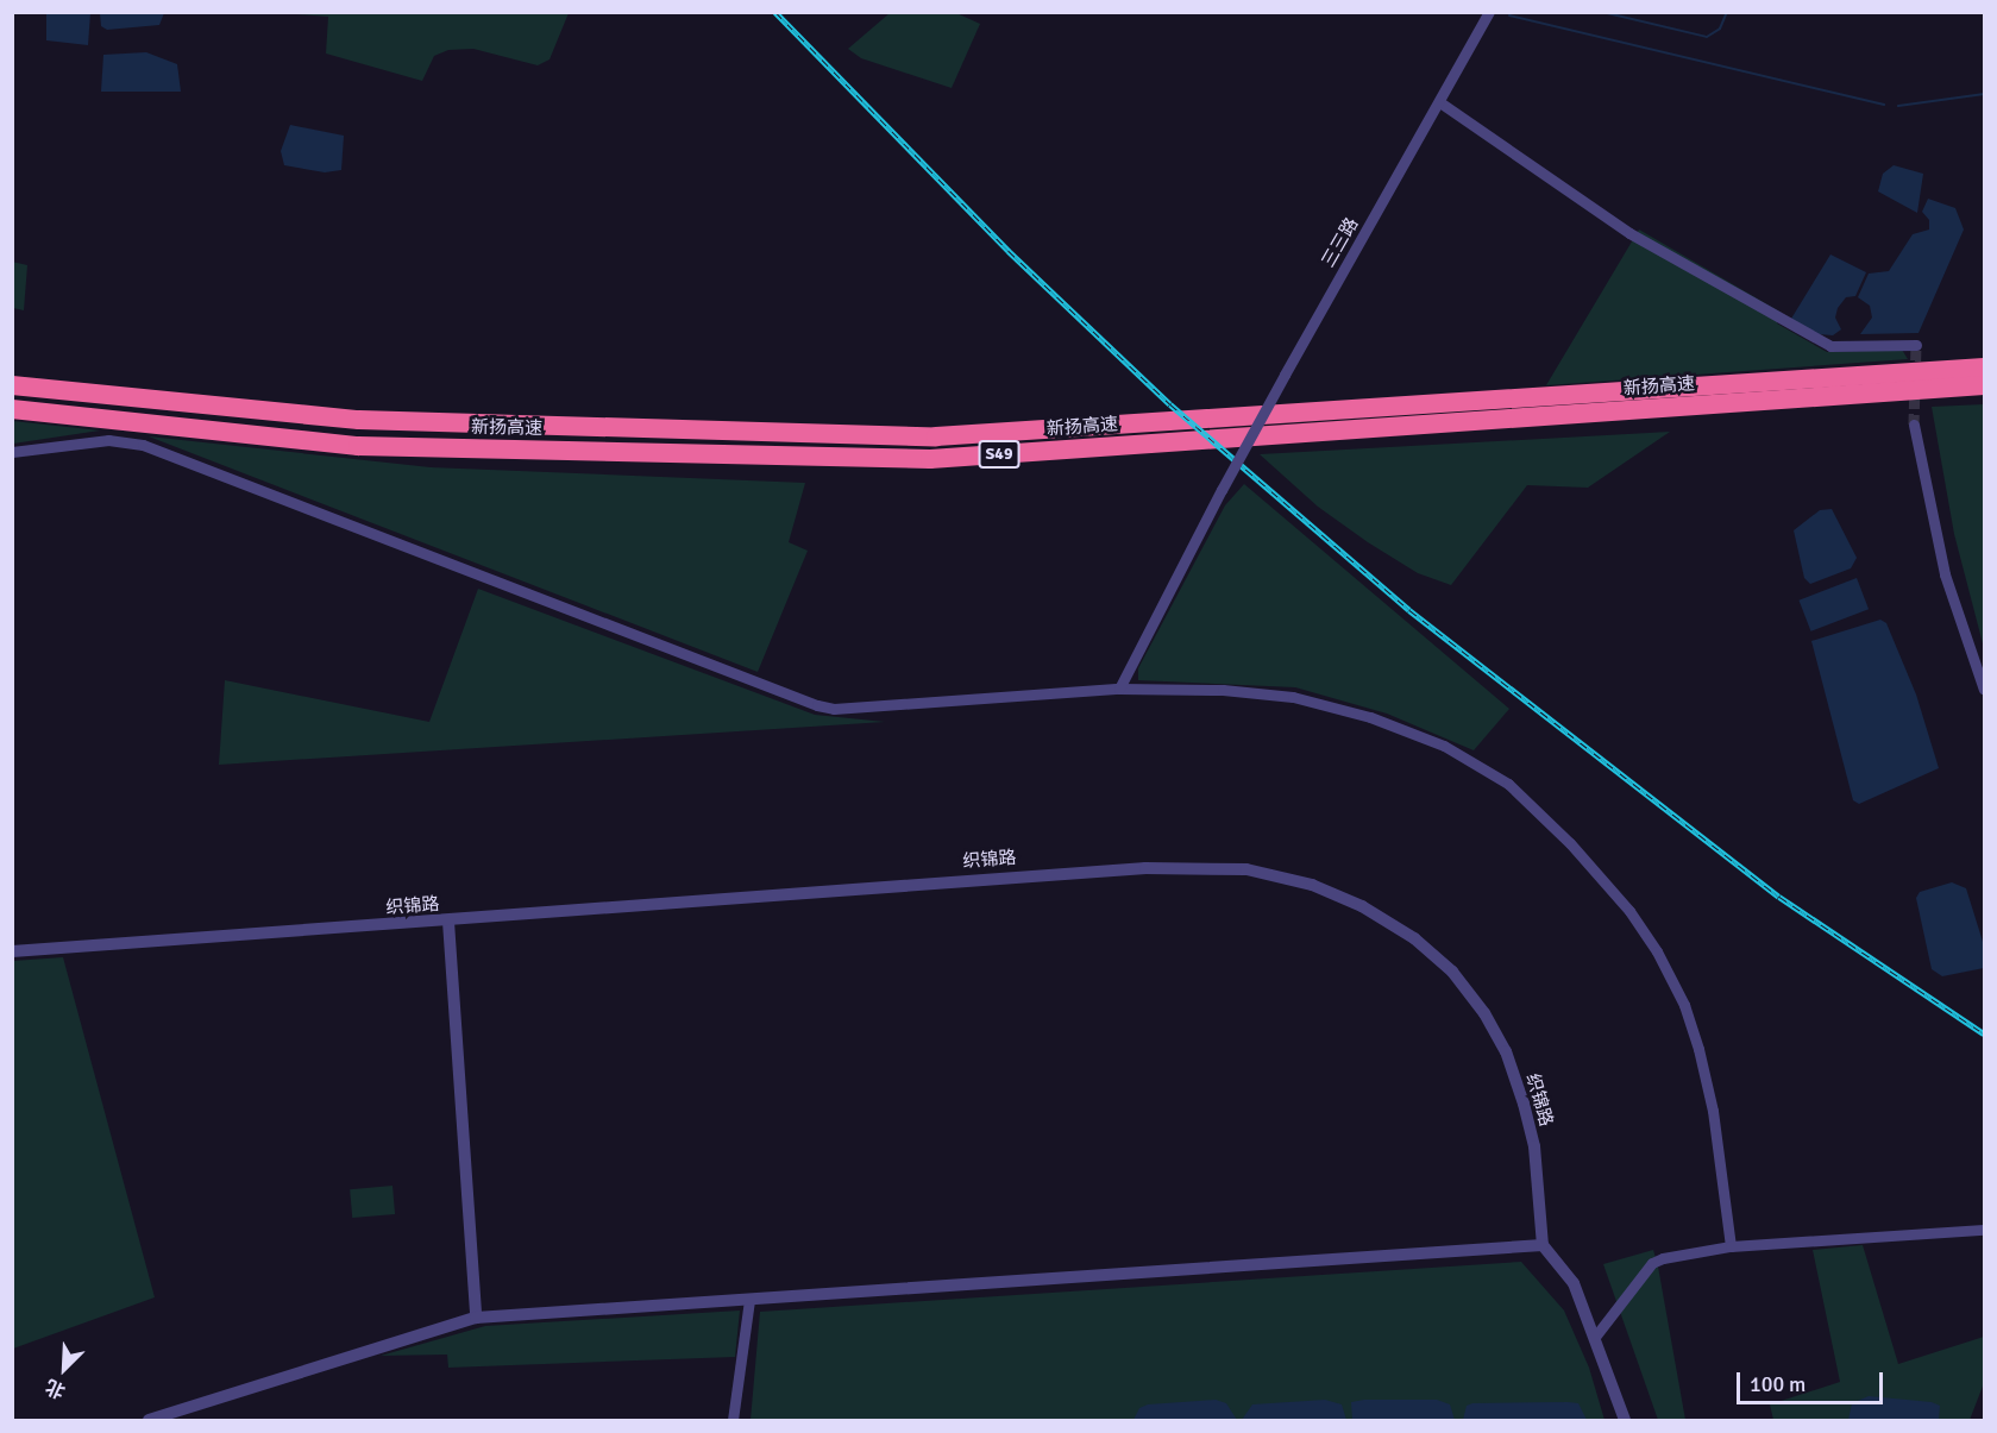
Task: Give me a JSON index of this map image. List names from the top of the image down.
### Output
{
  "streets": {
    "highway": ["新扬高速", "S49"],
    "street": ["三三路", "织锦路"]
  },
  "scale_bar": "100 m",
  "north": "bottom left"
}
